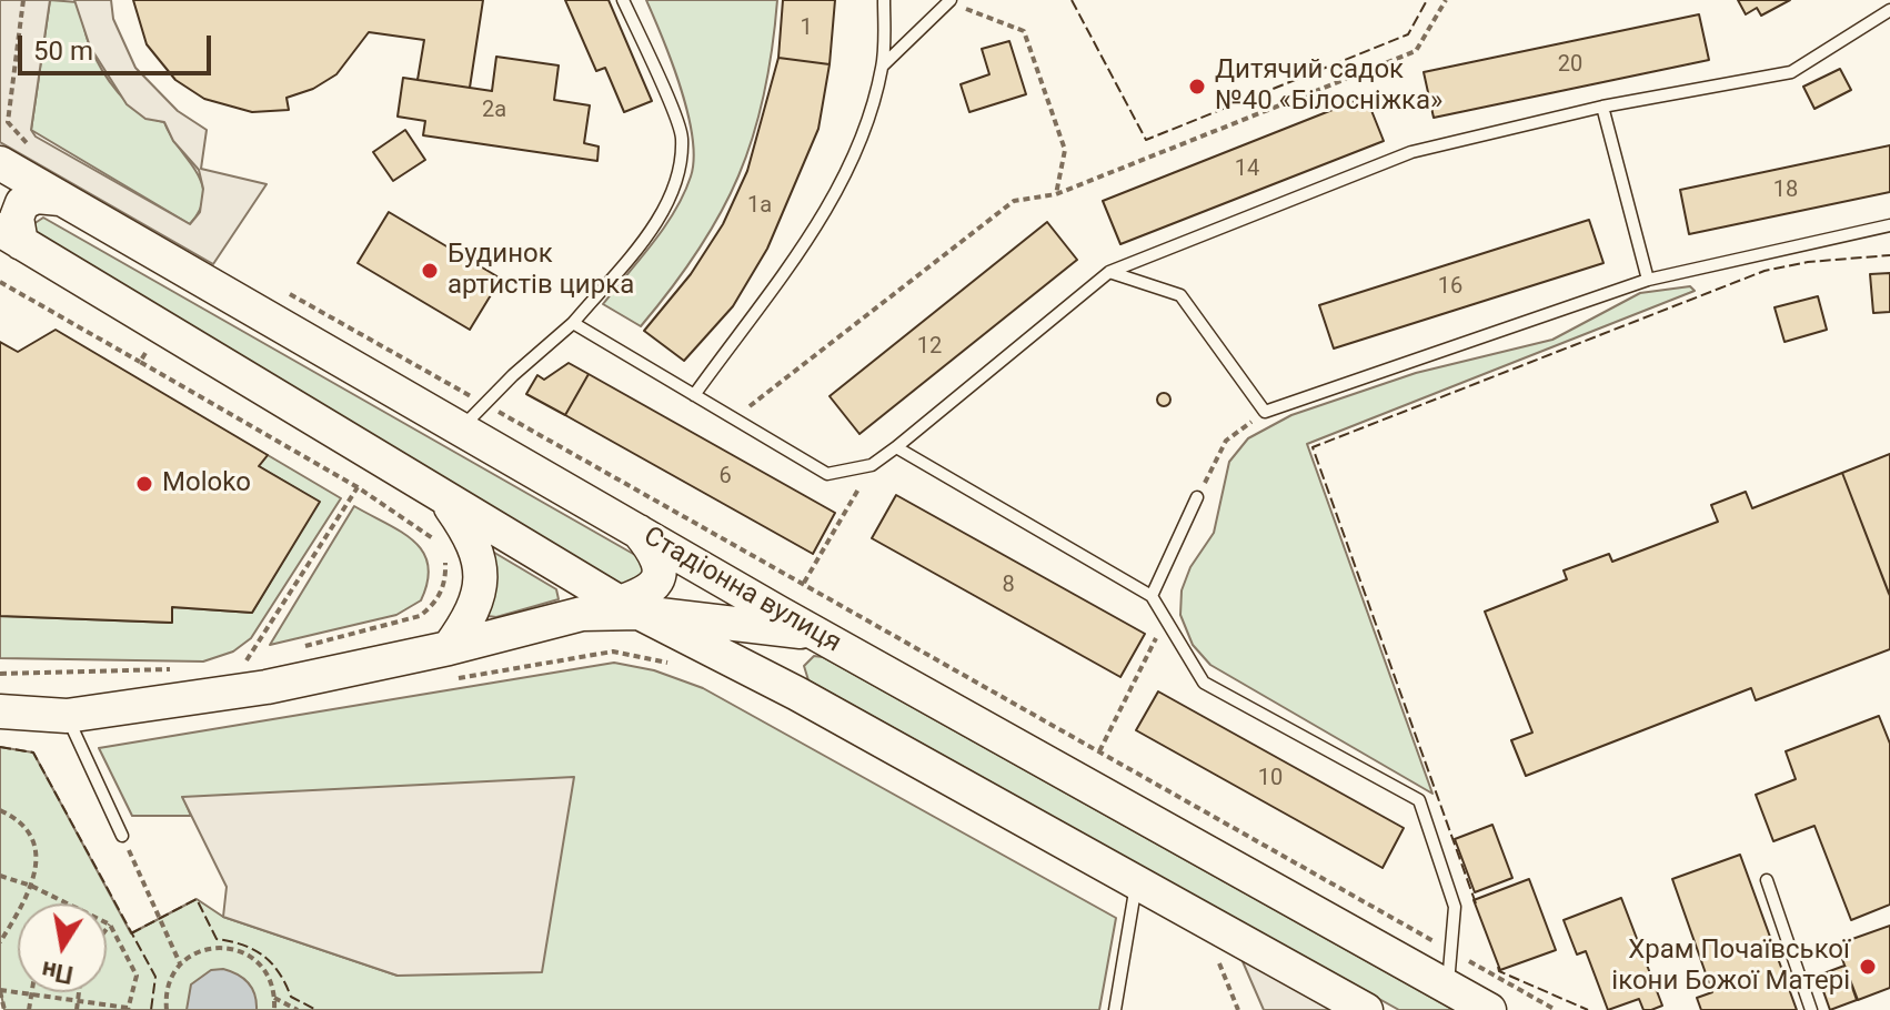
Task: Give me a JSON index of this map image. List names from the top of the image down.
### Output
{
  "streets": {
    "street": ["Стадіонна вулиця"]
  },
  "places": [
    "Дитячий садок №40 «Білосніжка»",
    "Будинок артистів цирка",
    "Moloko",
    "Храм Почаївської ікони Божої Матері"
  ],
  "house_numbers": [
    "1",
    "20",
    "2а",
    "14",
    "18",
    "1а",
    "16",
    "12",
    "6",
    "8",
    "10"
  ],
  "scale_bar": "50 m",
  "north": "bottom"
}
